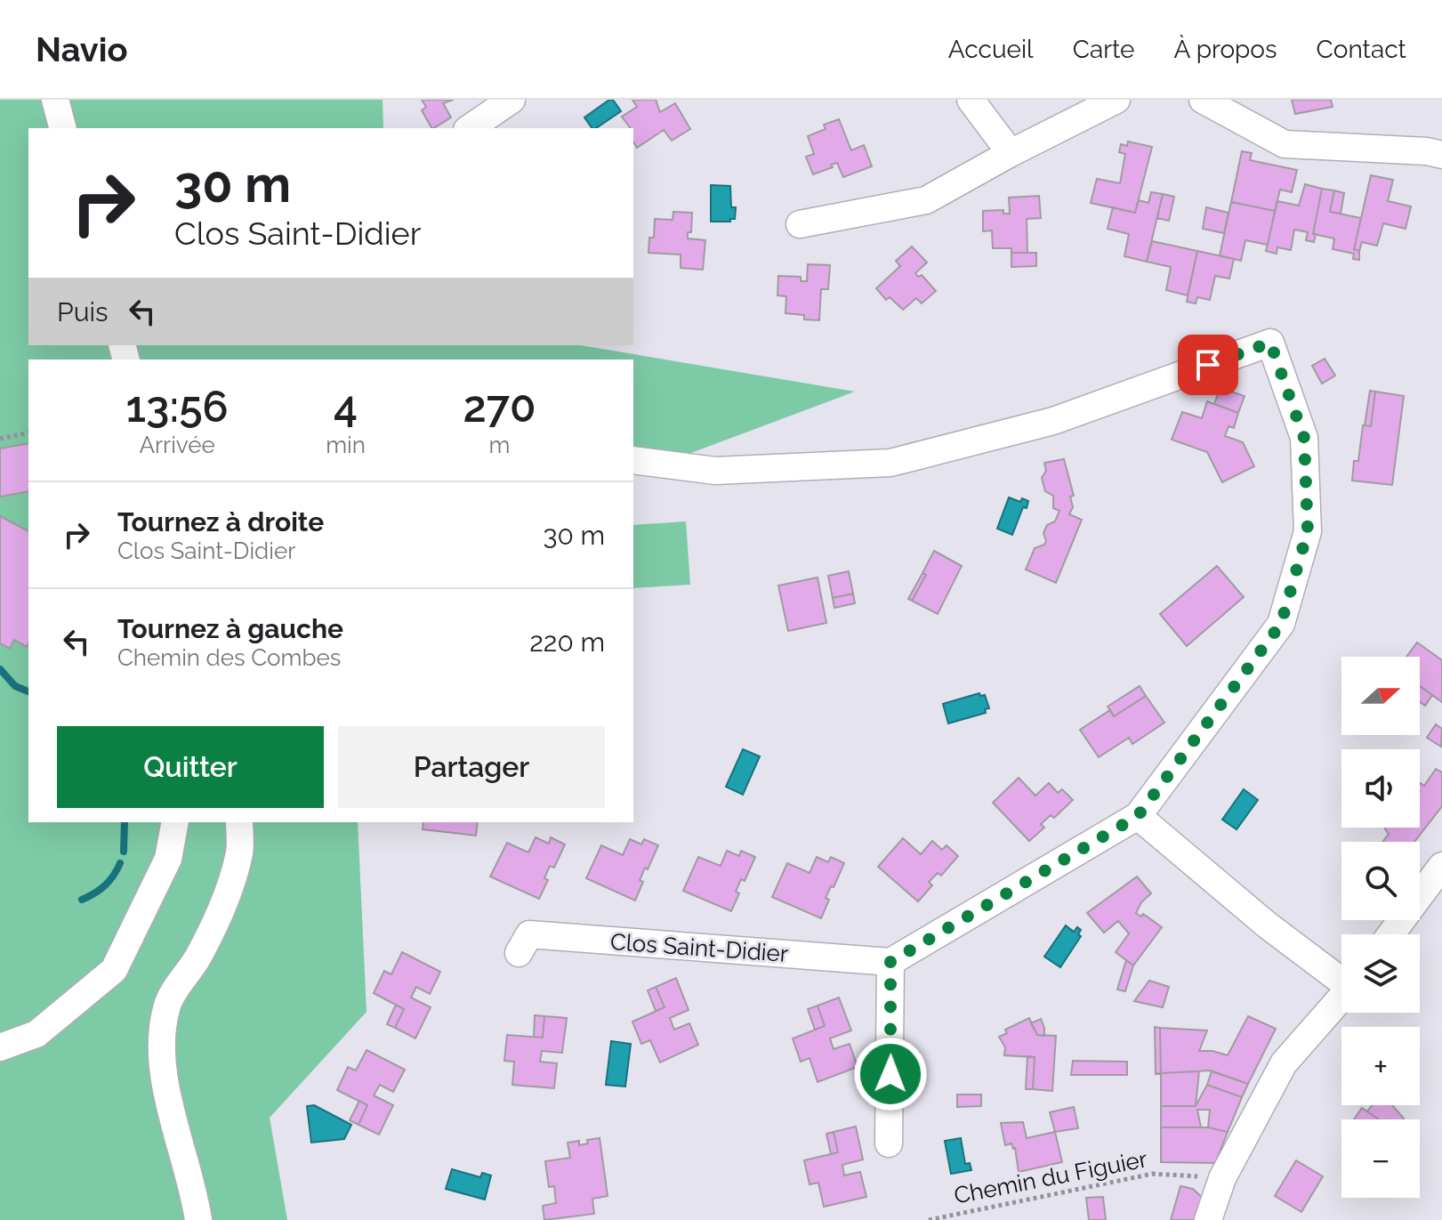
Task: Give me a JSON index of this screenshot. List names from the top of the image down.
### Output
{
  "streets": {
    "street": ["Clos Saint-Didier"],
    "path": ["Chemin du Figuier"]
  },
  "north": "right",
  "page": {
    "header": "Navio",
    "nav": [
      "Accueil",
      "Carte",
      "À propos",
      "Contact"
    ],
    "turn": ["30 m", "Clos Saint-Didier"],
    "then": "Puis",
    "eta": [
      "13:56",
      "Arrivée",
      "4",
      "min",
      "270",
      "m"
    ],
    "list": [
      {
        "name": "Tournez à droite",
        "note": "Clos Saint-Didier",
        "value": "30 m"
      },
      {
        "name": "Tournez à gauche",
        "note": "Chemin des Combes",
        "value": "220 m"
      }
    ],
    "map_buttons": ["+", "−"],
    "buttons": ["Quitter", "Partager"]
  }
}
